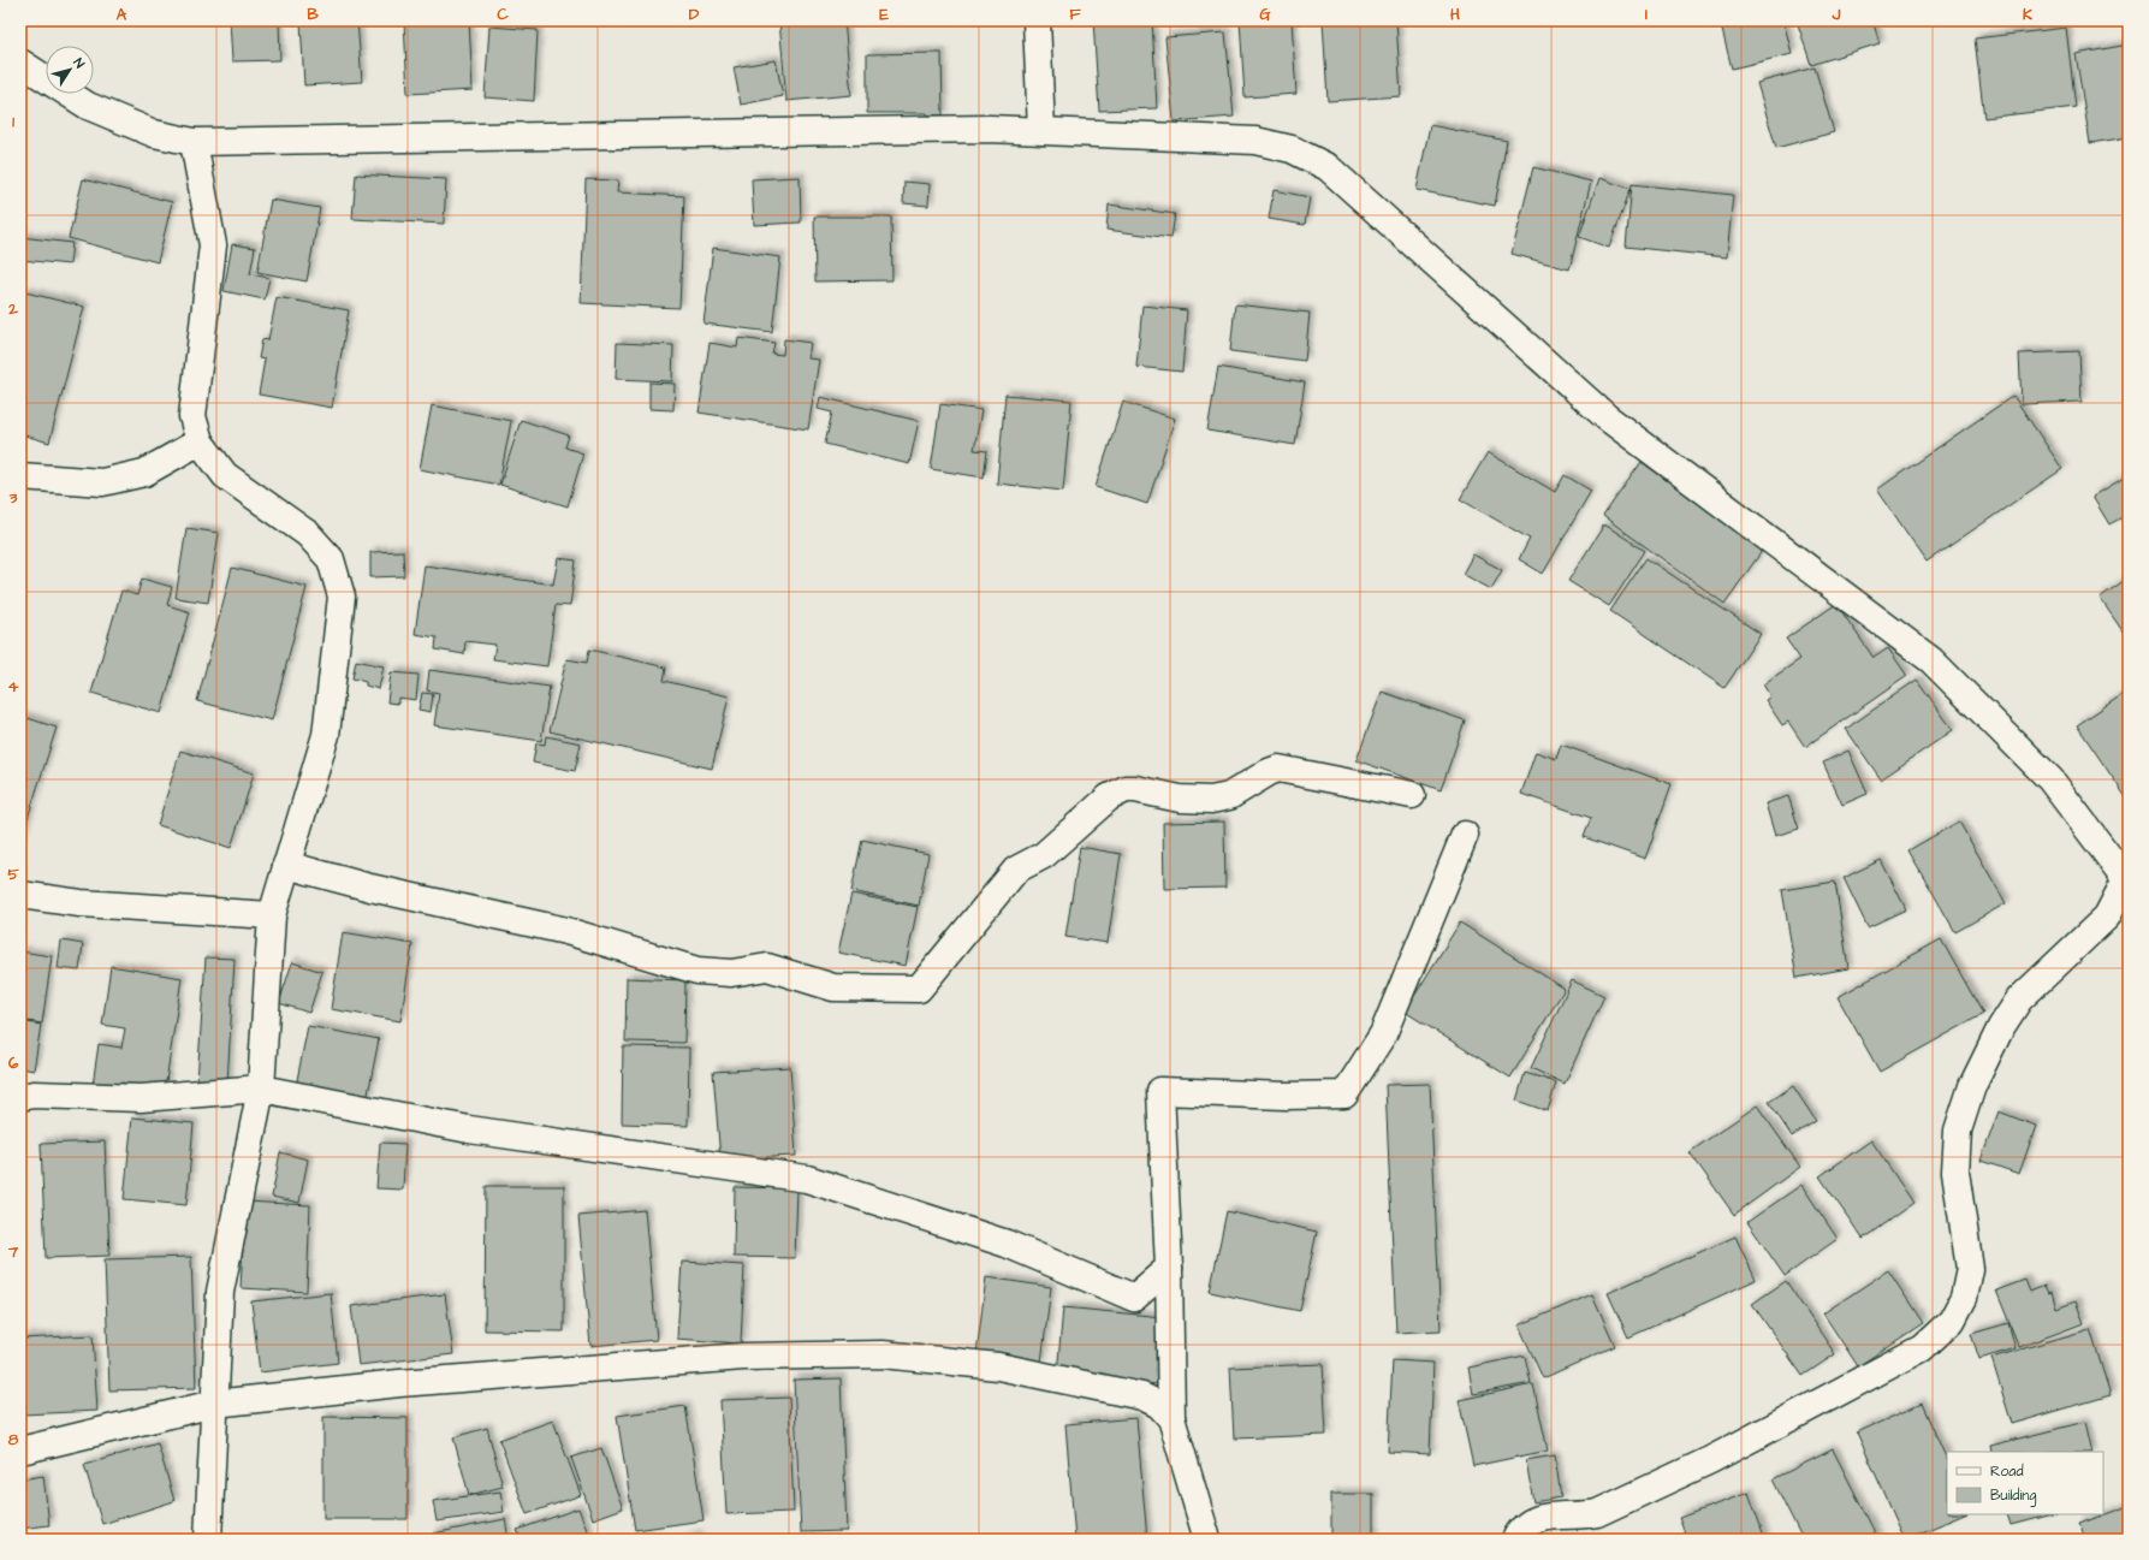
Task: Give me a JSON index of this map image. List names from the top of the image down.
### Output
{
  "legend": ["Road", "Building"],
  "north": "top right",
  "grid": {
    "columns": [
      "A",
      "B",
      "C",
      "D",
      "E",
      "F",
      "G",
      "H",
      "I",
      "J",
      "K"
    ],
    "rows": [
      "1",
      "2",
      "3",
      "4",
      "5",
      "6",
      "7",
      "8"
    ]
  }
}
